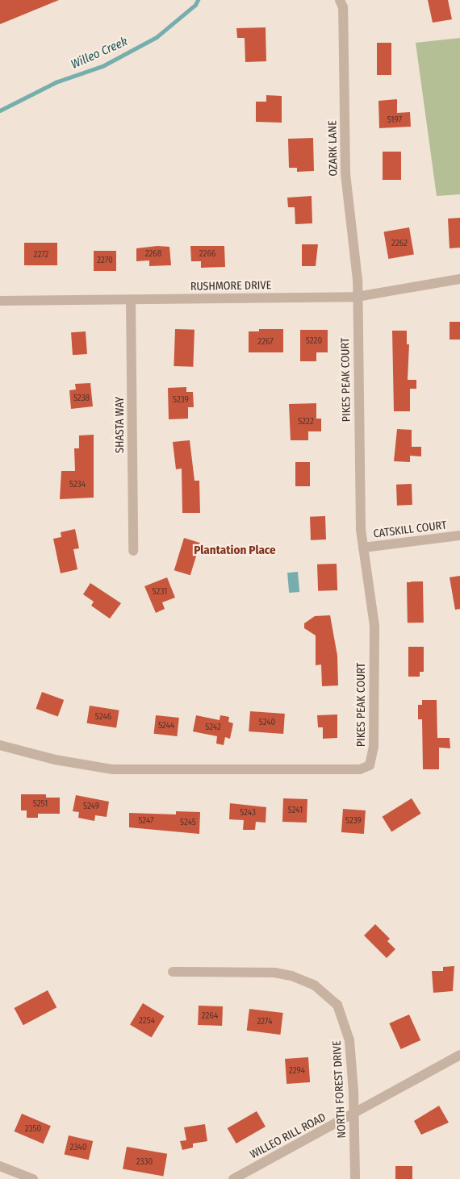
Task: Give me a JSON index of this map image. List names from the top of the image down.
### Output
{
  "streets": {
    "street": [
      "OZARK LANE",
      "RUSHMORE DRIVE",
      "PIKES PEAK COURT",
      "SHASTA WAY",
      "CATSKILL COURT",
      "NORTH FOREST DRIVE",
      "WILLEO RILL ROAD"
    ]
  },
  "crossings": [
    ["OZARK LANE", "RUSHMORE DRIVE"],
    ["OZARK LANE", "PIKES PEAK COURT"],
    ["RUSHMORE DRIVE", "PIKES PEAK COURT"],
    ["RUSHMORE DRIVE", "SHASTA WAY"],
    ["PIKES PEAK COURT", "CATSKILL COURT"],
    ["NORTH FOREST DRIVE", "WILLEO RILL ROAD"]
  ],
  "districts": ["Plantation Place"],
  "water": ["Willeo Creek"],
  "house_numbers": [
    "5197",
    "2262",
    "2268",
    "2266",
    "2272",
    "2270",
    "5220",
    "2267",
    "5238",
    "5239",
    "5222",
    "5234",
    "5231",
    "5246",
    "5240",
    "5244",
    "5242",
    "5251",
    "5249",
    "5241",
    "5243",
    "5247",
    "5239",
    "5245",
    "2264",
    "2254",
    "2274",
    "2294",
    "2350",
    "2340",
    "2330"
  ]
}
